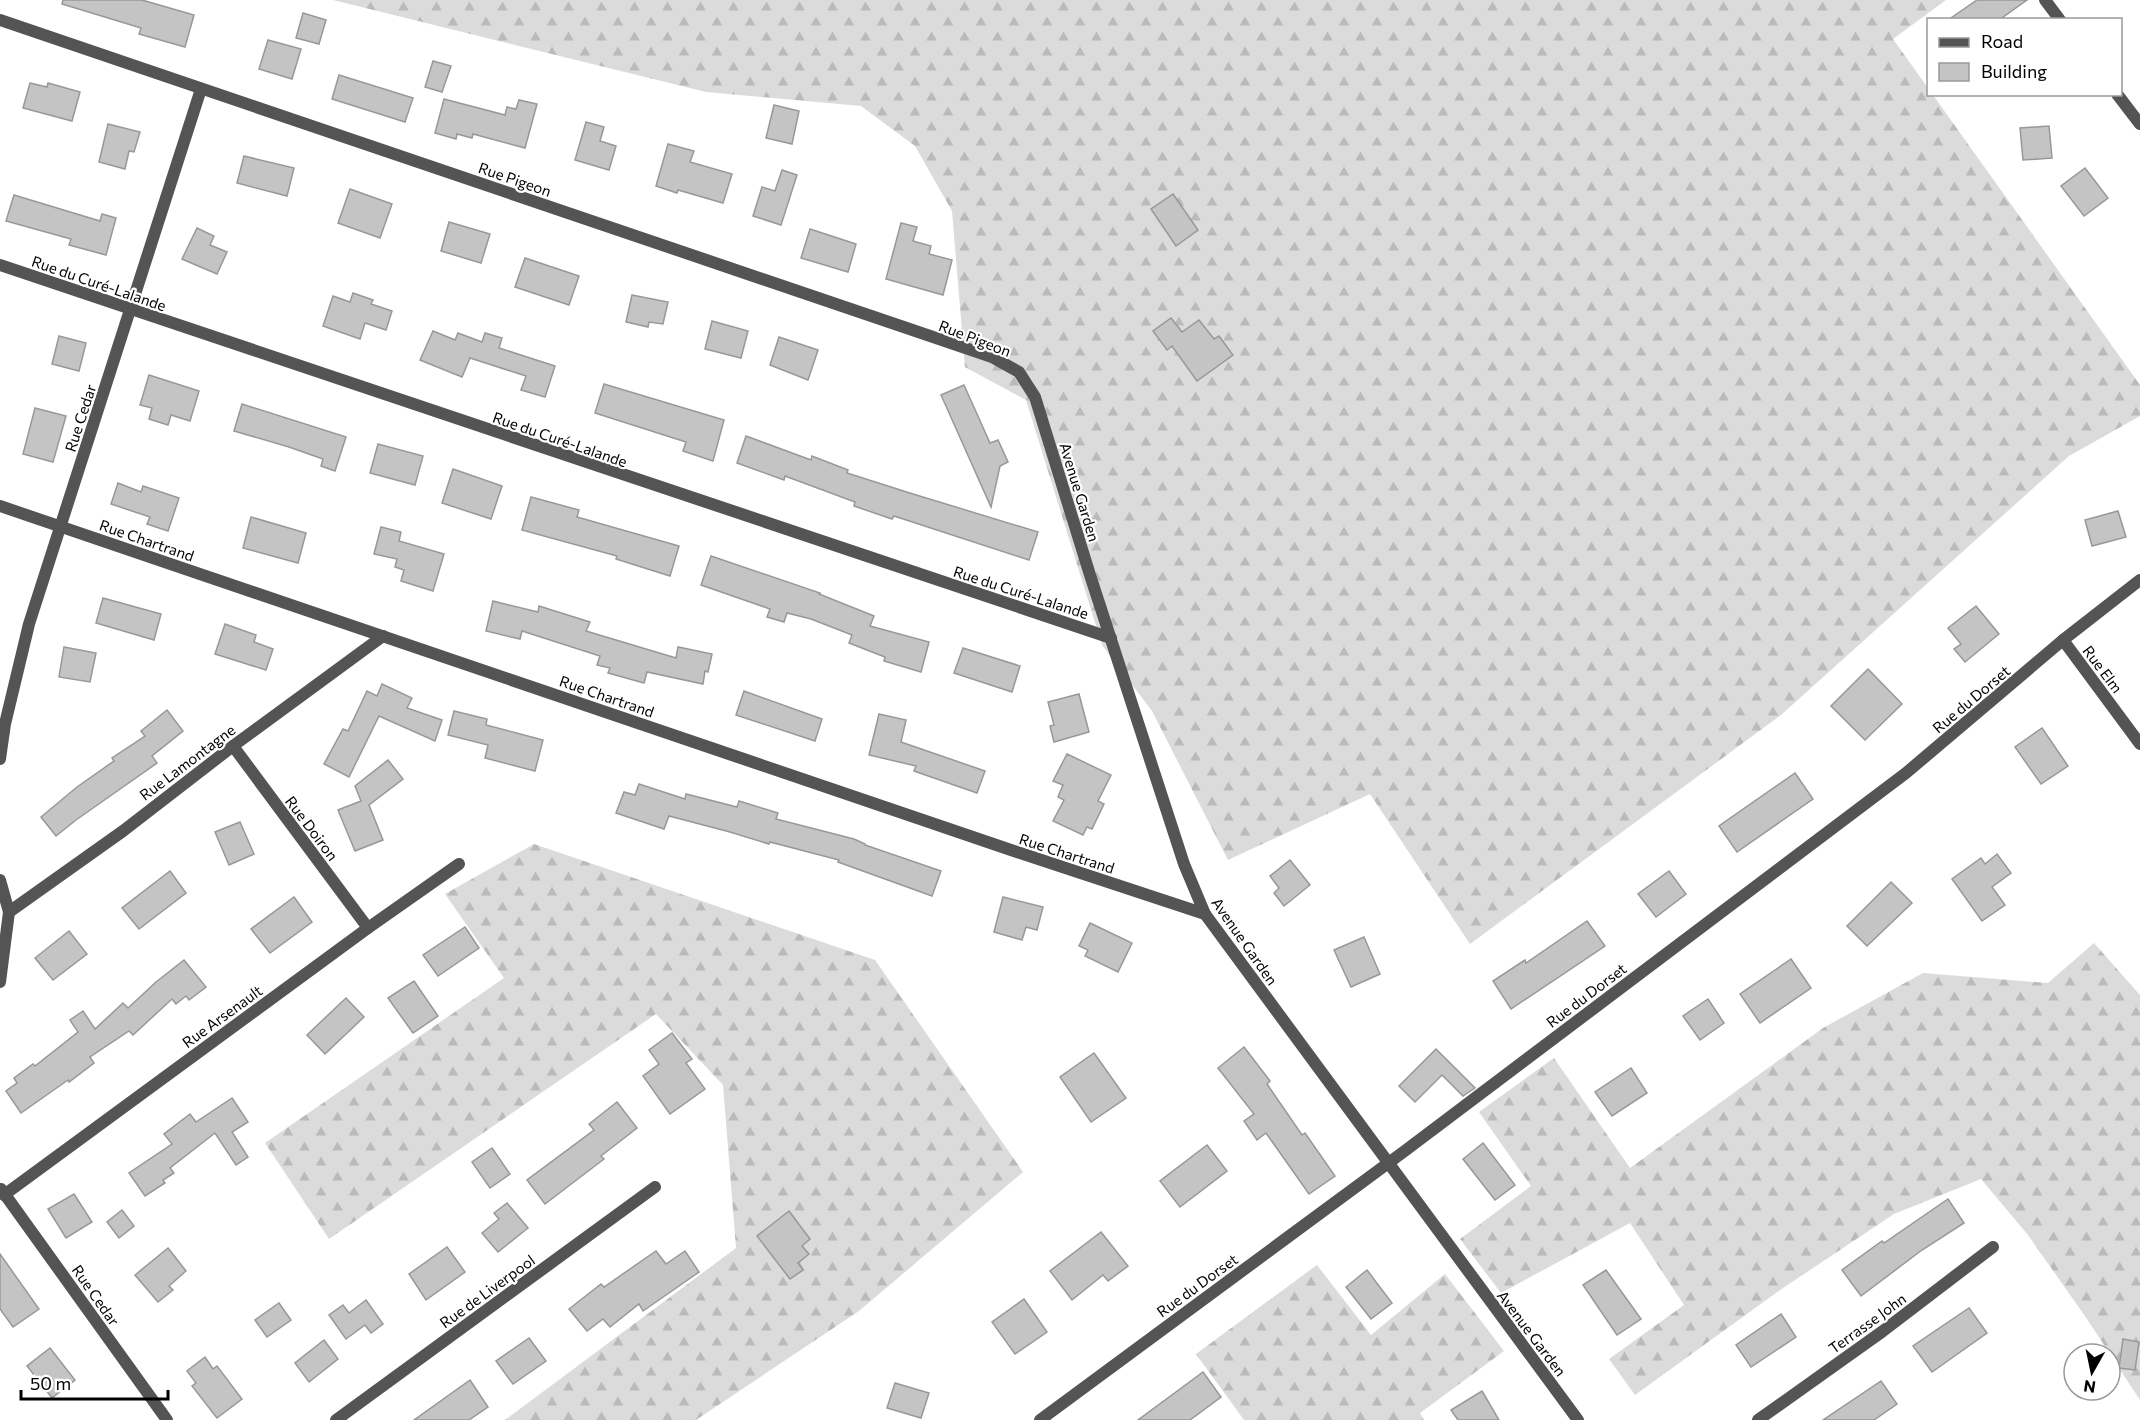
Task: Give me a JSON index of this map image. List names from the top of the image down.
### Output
{
  "streets": {
    "street": [
      "Rue Pigeon",
      "Rue du Curé-Lalande",
      "Rue Cedar",
      "Avenue Garden",
      "Rue Chartrand",
      "Rue Elm",
      "Rue du Dorset",
      "Rue Lamontagne",
      "Rue Doiron",
      "Rue Arsenault",
      "Rue de Liverpool",
      "Terrasse John"
    ]
  },
  "crossings": [
    ["Rue Pigeon", "Rue Cedar"],
    ["Rue Pigeon", "Avenue Garden"],
    ["Rue du Curé-Lalande", "Rue Cedar"],
    ["Rue du Curé-Lalande", "Avenue Garden"],
    ["Rue Cedar", "Rue Chartrand"],
    ["Rue Cedar", "Rue Arsenault"],
    ["Avenue Garden", "Rue Chartrand"],
    ["Avenue Garden", "Rue du Dorset"],
    ["Rue Chartrand", "Rue Lamontagne"],
    ["Rue Elm", "Rue du Dorset"],
    ["Rue Lamontagne", "Rue Doiron"],
    ["Rue Doiron", "Rue Arsenault"]
  ],
  "legend": ["Road", "Building"],
  "scale_bar": "50 m",
  "north": "bottom"
}
